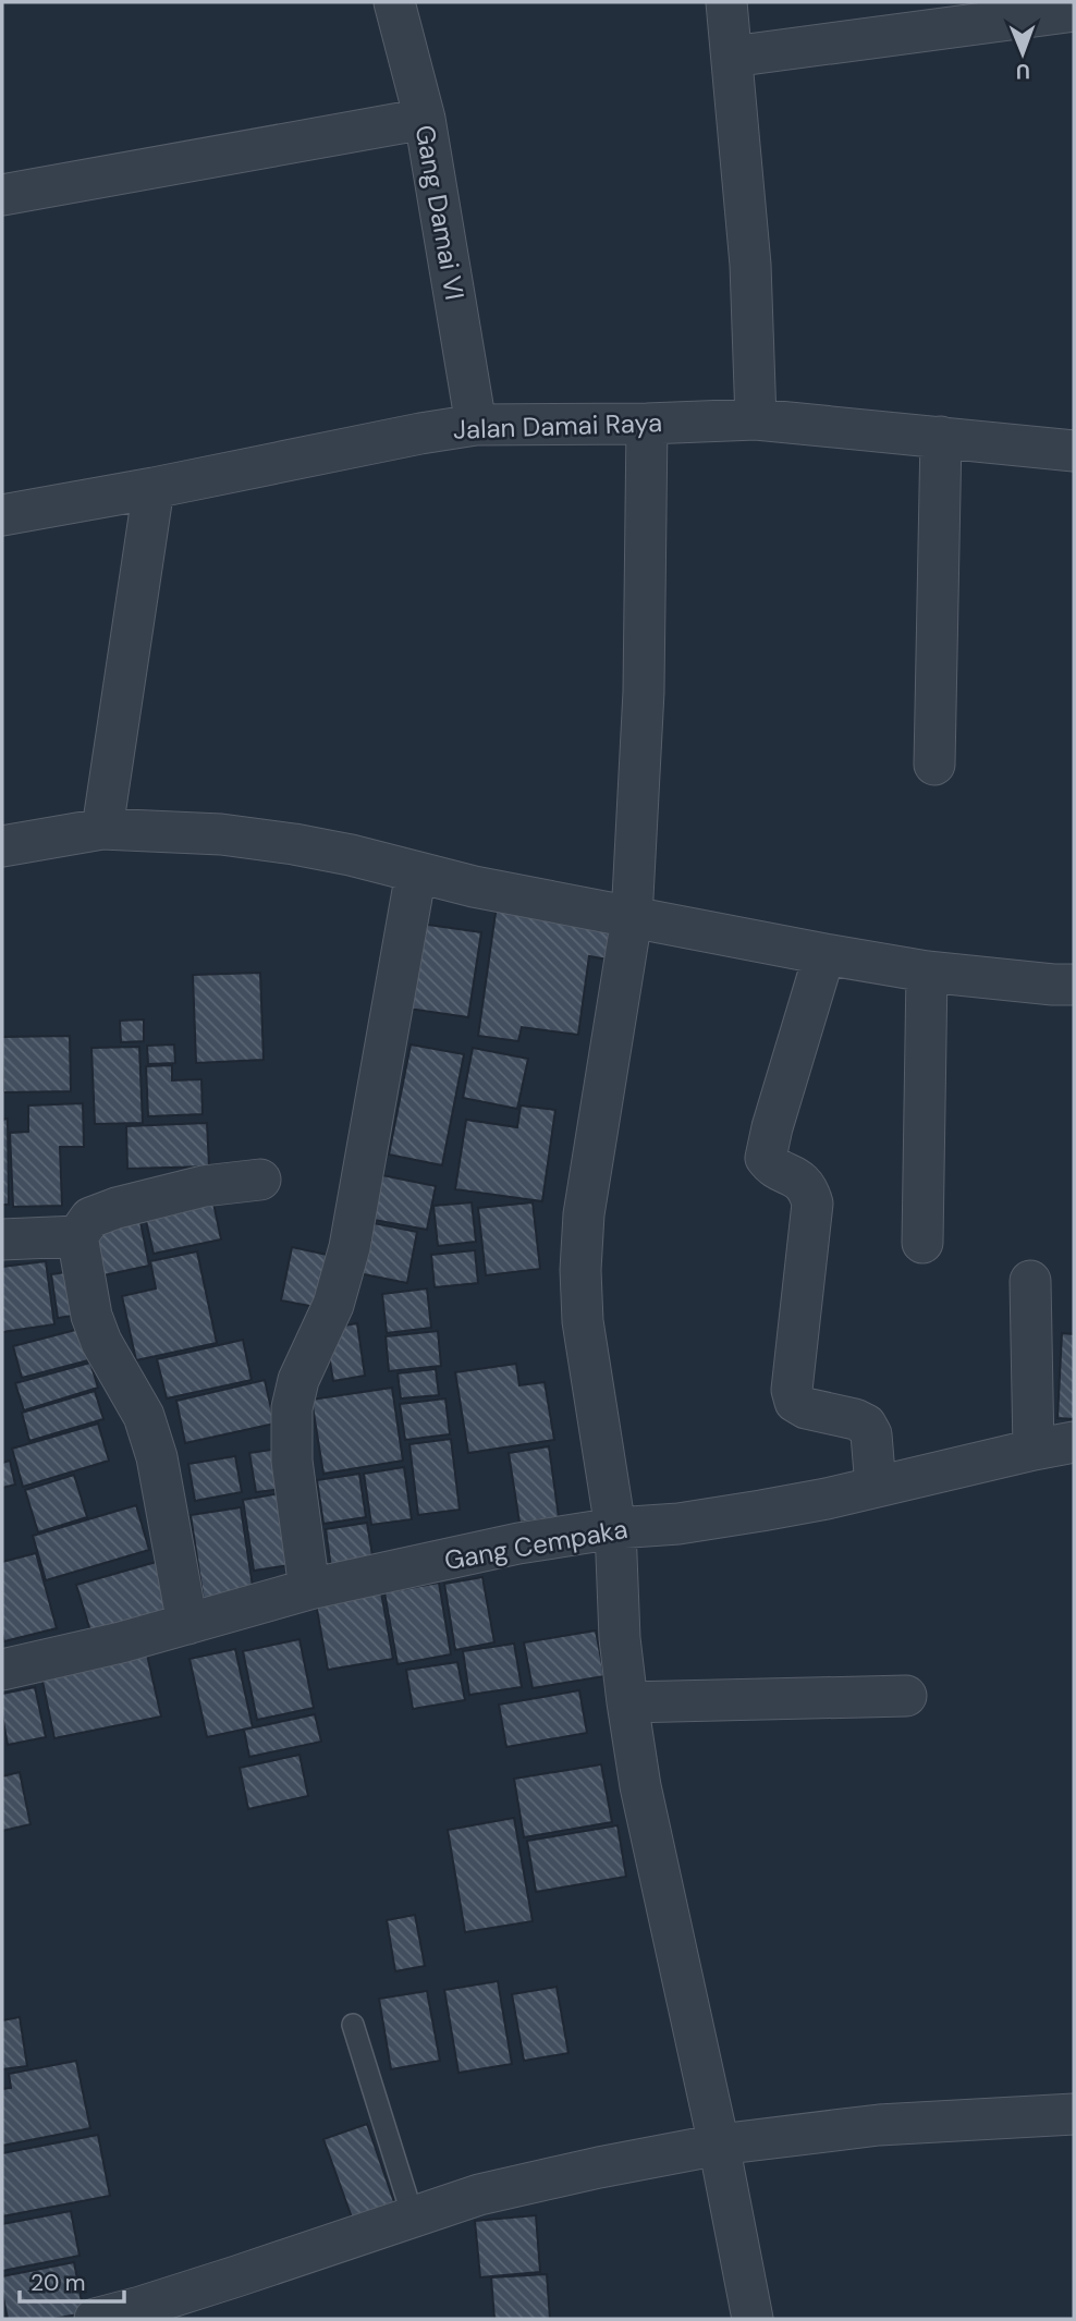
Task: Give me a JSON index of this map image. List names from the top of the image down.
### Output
{
  "streets": {
    "street": ["Gang Damai VI", "Jalan Damai Raya", "Gang Cempaka"]
  },
  "crossings": [
    ["Gang Damai VI", "Jalan Damai Raya"]
  ],
  "scale_bar": "20 m",
  "north": "bottom"
}
